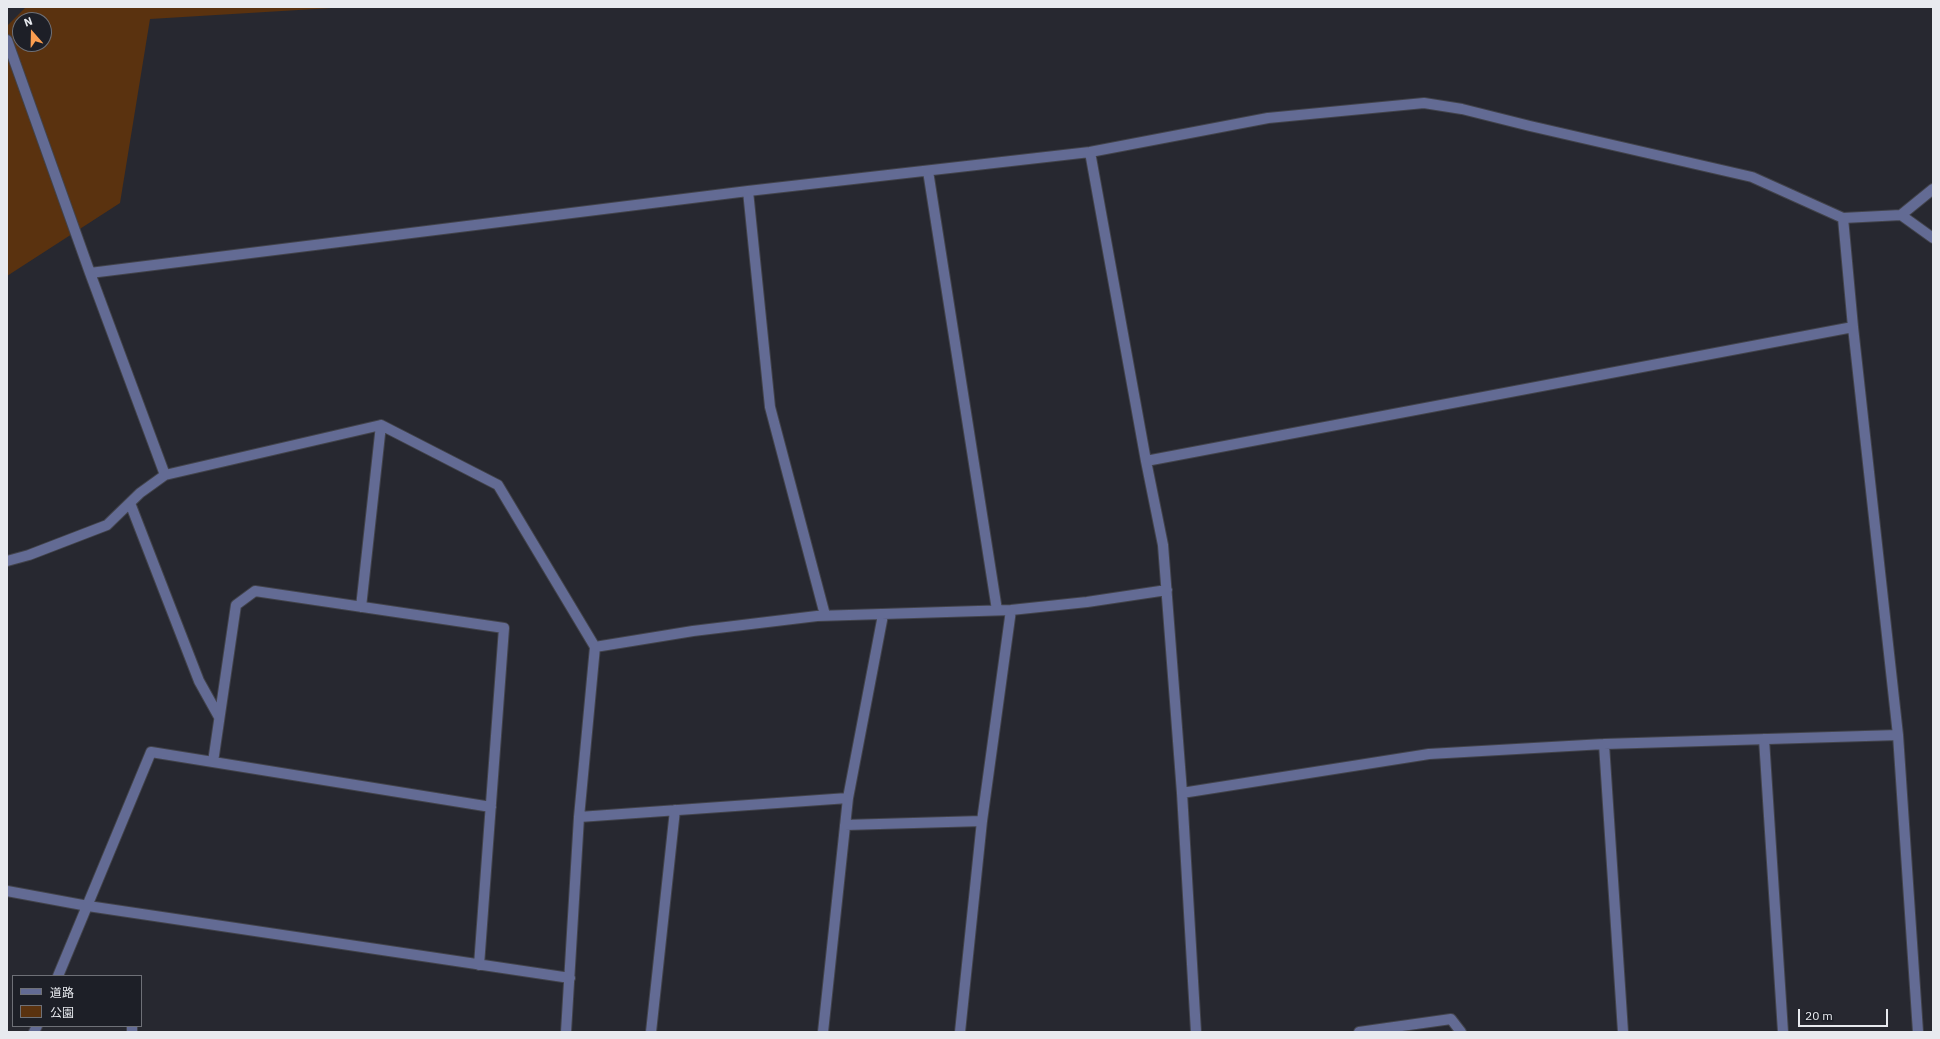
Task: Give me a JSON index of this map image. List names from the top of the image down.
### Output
{
  "legend": ["道路", "公園"],
  "scale_bar": "20 m",
  "north": "top"
}
